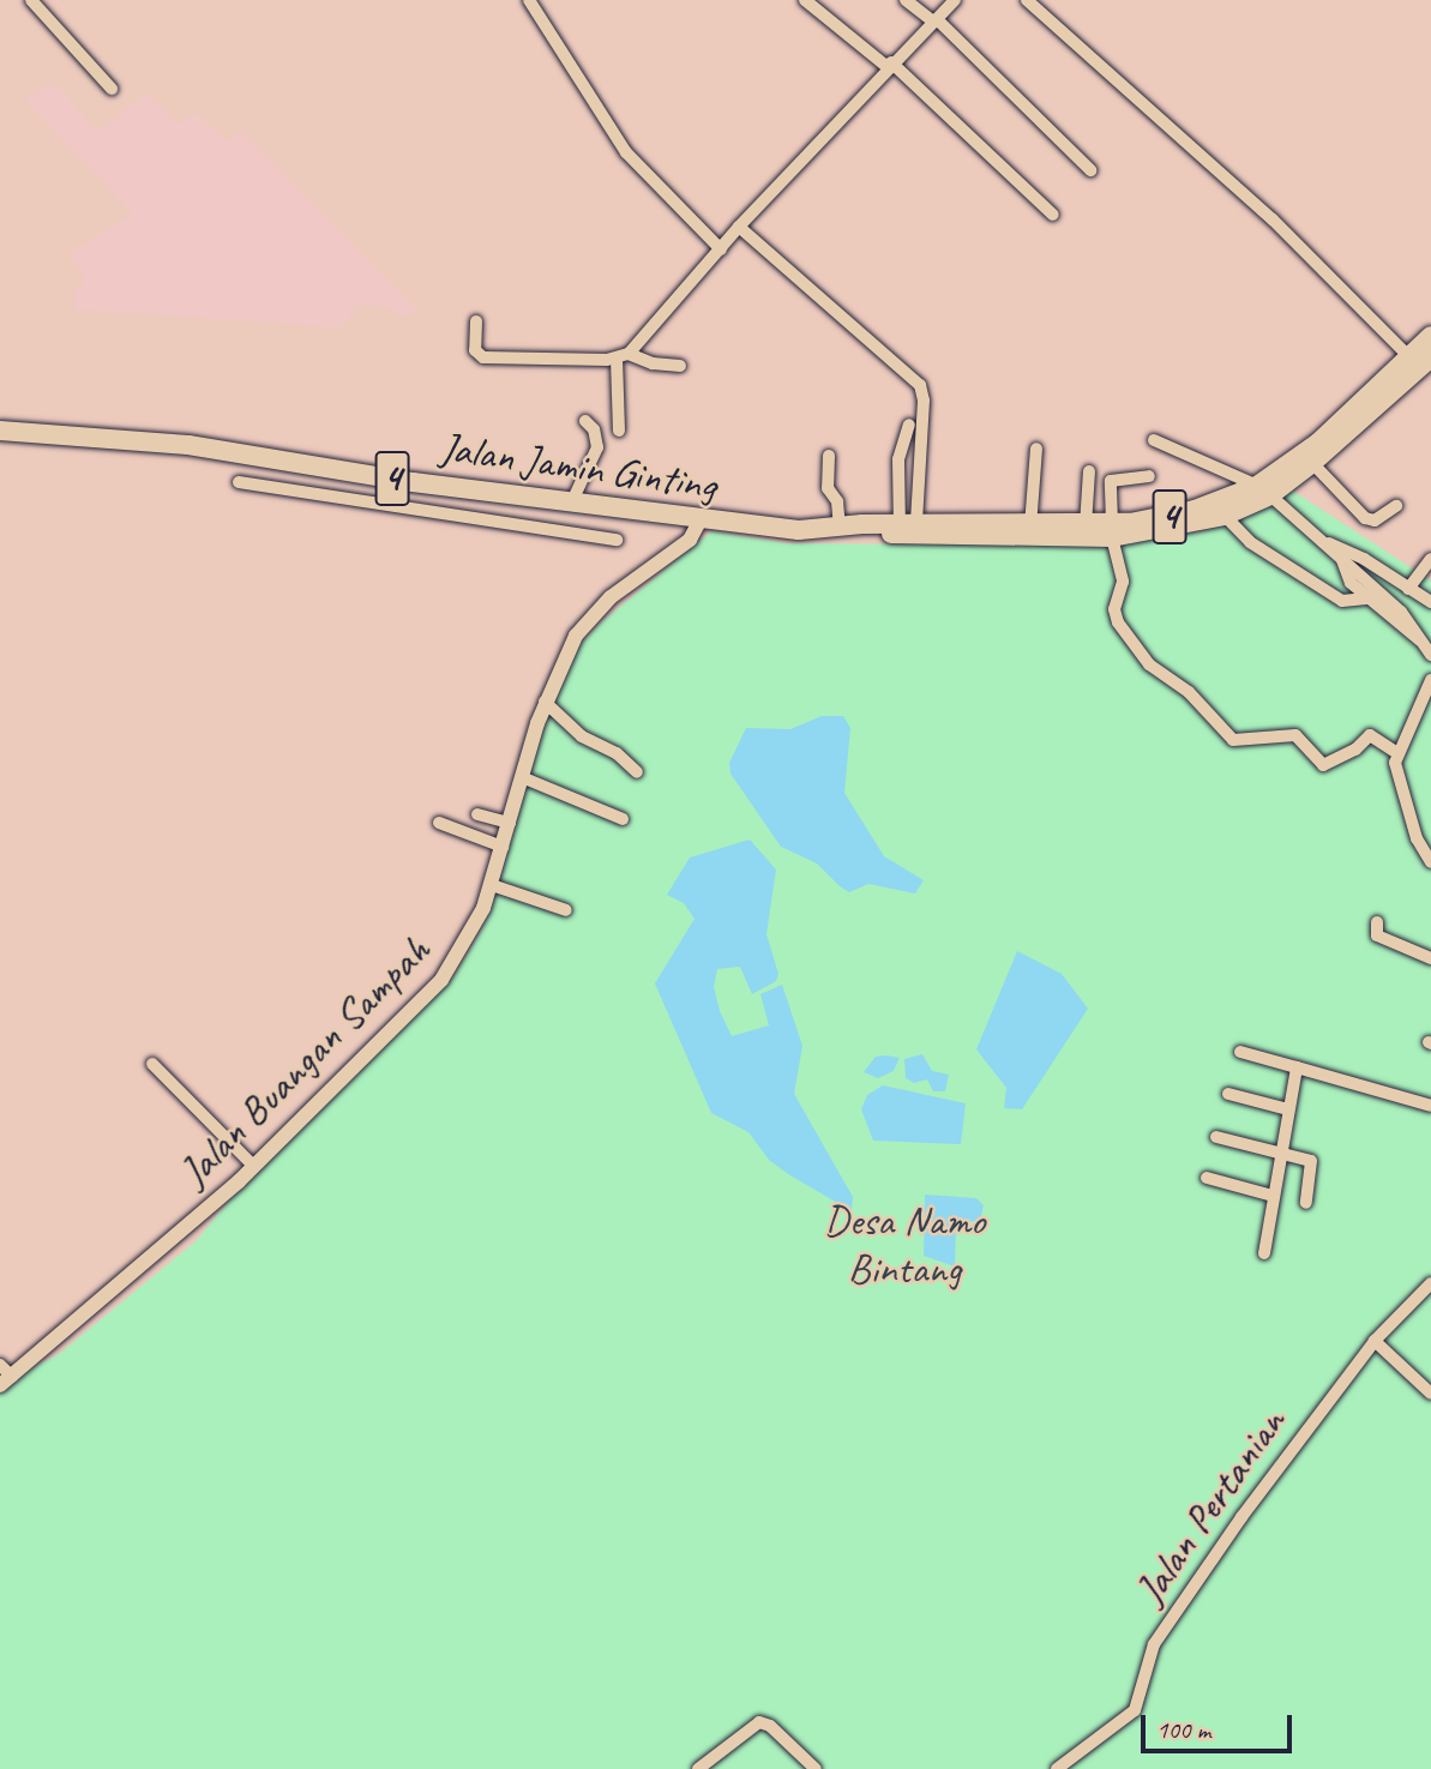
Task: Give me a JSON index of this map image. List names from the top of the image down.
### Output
{
  "streets": {
    "highway": ["Jalan Jamin Ginting", "4"],
    "street": ["Jalan Buangan Sampah", "Jalan Pertanian"]
  },
  "crossings": [
    ["Jalan Jamin Ginting", "Jalan Buangan Sampah"]
  ],
  "parks": ["Desa Namo Bintang"],
  "scale_bar": "100 m"
}
